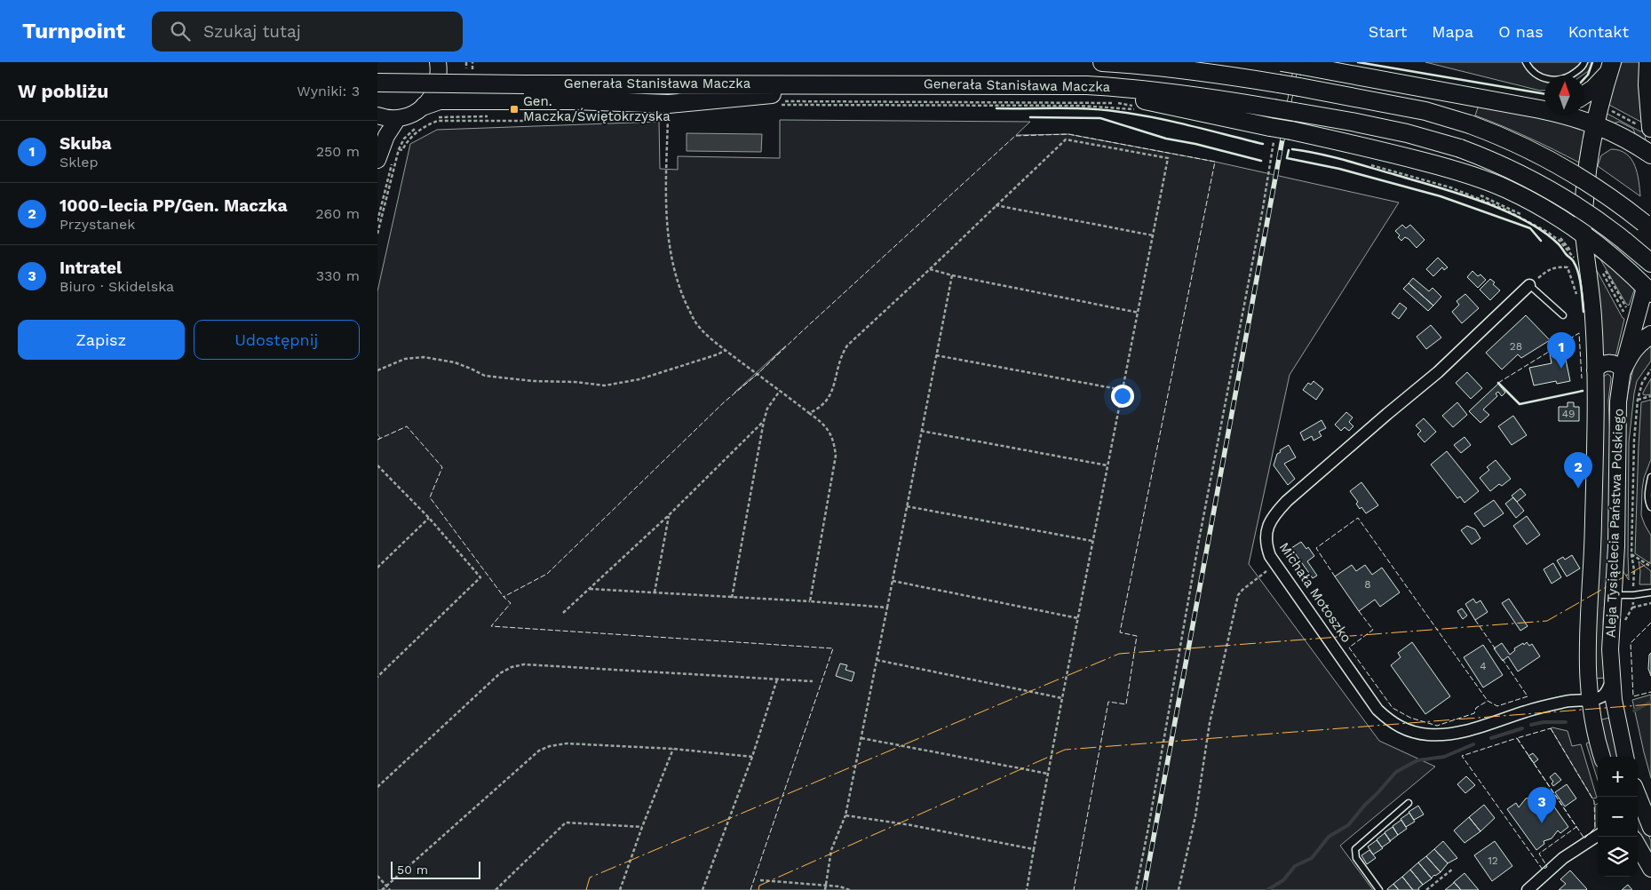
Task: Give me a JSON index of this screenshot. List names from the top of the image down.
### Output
{
  "streets": {
    "highway": ["Generała Stanisława Maczka"],
    "main road": ["Aleja Tysiąclecia Państwa Polskiego"],
    "street": ["Michała Motoszko"]
  },
  "crossings": [
    ["Aleja Tysiąclecia Państwa Polskiego", "Michała Motoszko"]
  ],
  "places": {
    "transit": ["Gen. Maczka/Świętokrzyska"]
  },
  "house_numbers": [
    "28",
    "49",
    "8",
    "4",
    "12"
  ],
  "scale_bar": "50 m",
  "north": "top",
  "page": {
    "header": "Turnpoint",
    "search": "Szukaj tutaj",
    "nav": [
      "Start",
      "Mapa",
      "O nas",
      "Kontakt"
    ],
    "heading": ["W pobliżu", "Wyniki: 3"],
    "list": [
      {
        "mark": "1",
        "name": "Skuba",
        "note": "Sklep",
        "value": "250 m"
      },
      {
        "mark": "2",
        "name": "1000-lecia PP/Gen. Maczka",
        "note": "Przystanek",
        "value": "260 m"
      },
      {
        "mark": "3",
        "name": "Intratel",
        "note": "Biuro · Skidelska",
        "value": "330 m"
      }
    ],
    "buttons": ["Zapisz", "Udostępnij"],
    "pins": ["1", "2", "3"],
    "map_buttons": ["+", "−"],
    "scale": "50 m"
  }
}
